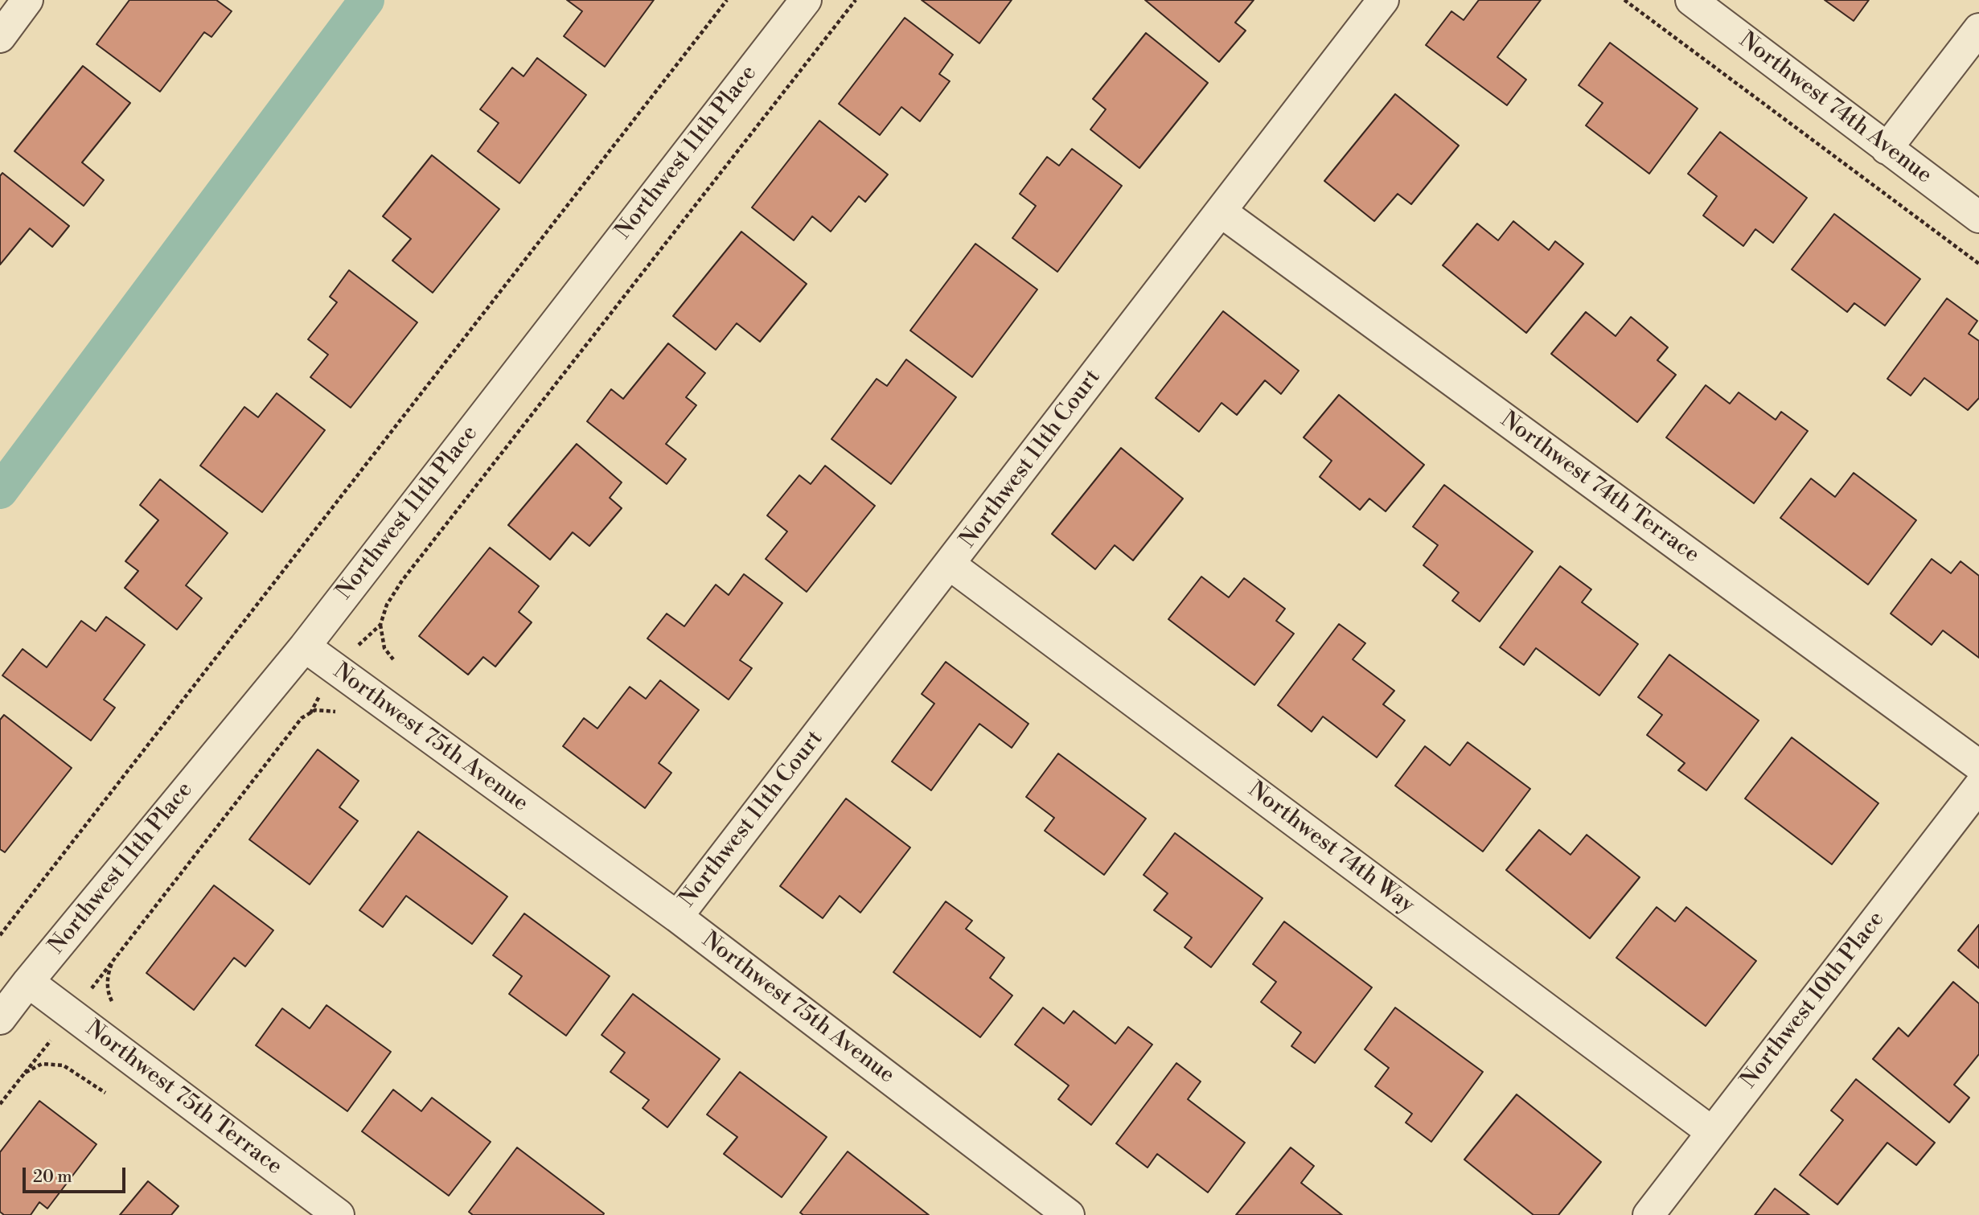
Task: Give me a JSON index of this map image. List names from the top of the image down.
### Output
{
  "streets": {
    "street": [
      "Northwest 74th Avenue",
      "Northwest 11th Place",
      "Northwest 11th Court",
      "Northwest 74th Terrace",
      "Northwest 75th Avenue",
      "Northwest 74th Way",
      "Northwest 10th Place",
      "Northwest 75th Terrace"
    ]
  },
  "crossings": [
    ["Northwest 11th Place", "Northwest 75th Avenue"],
    ["Northwest 11th Place", "Northwest 75th Terrace"],
    ["Northwest 11th Court", "Northwest 74th Terrace"],
    ["Northwest 11th Court", "Northwest 75th Avenue"],
    ["Northwest 11th Court", "Northwest 74th Way"],
    ["Northwest 74th Way", "Northwest 10th Place"]
  ],
  "scale_bar": "20 m"
}
